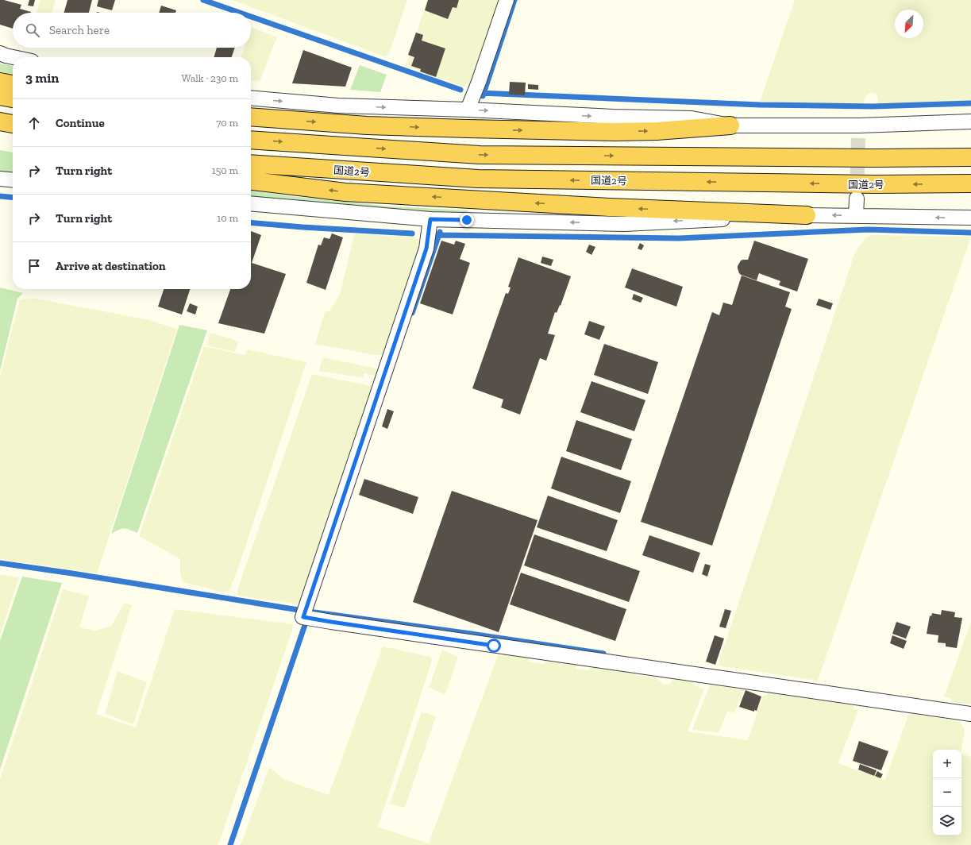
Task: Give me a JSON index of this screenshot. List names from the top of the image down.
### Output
{
  "streets": {
    "highway": ["国道2号"]
  },
  "north": "bottom left",
  "page": {
    "search": "Search here",
    "heading": ["3 min", "Walk · 230 m"],
    "list": [
      ["Continue", "70 m"],
      ["Turn right", "150 m"],
      ["Turn right", "10 m"],
      "Arrive at destination"
    ],
    "map_buttons": ["+", "−"]
  }
}
